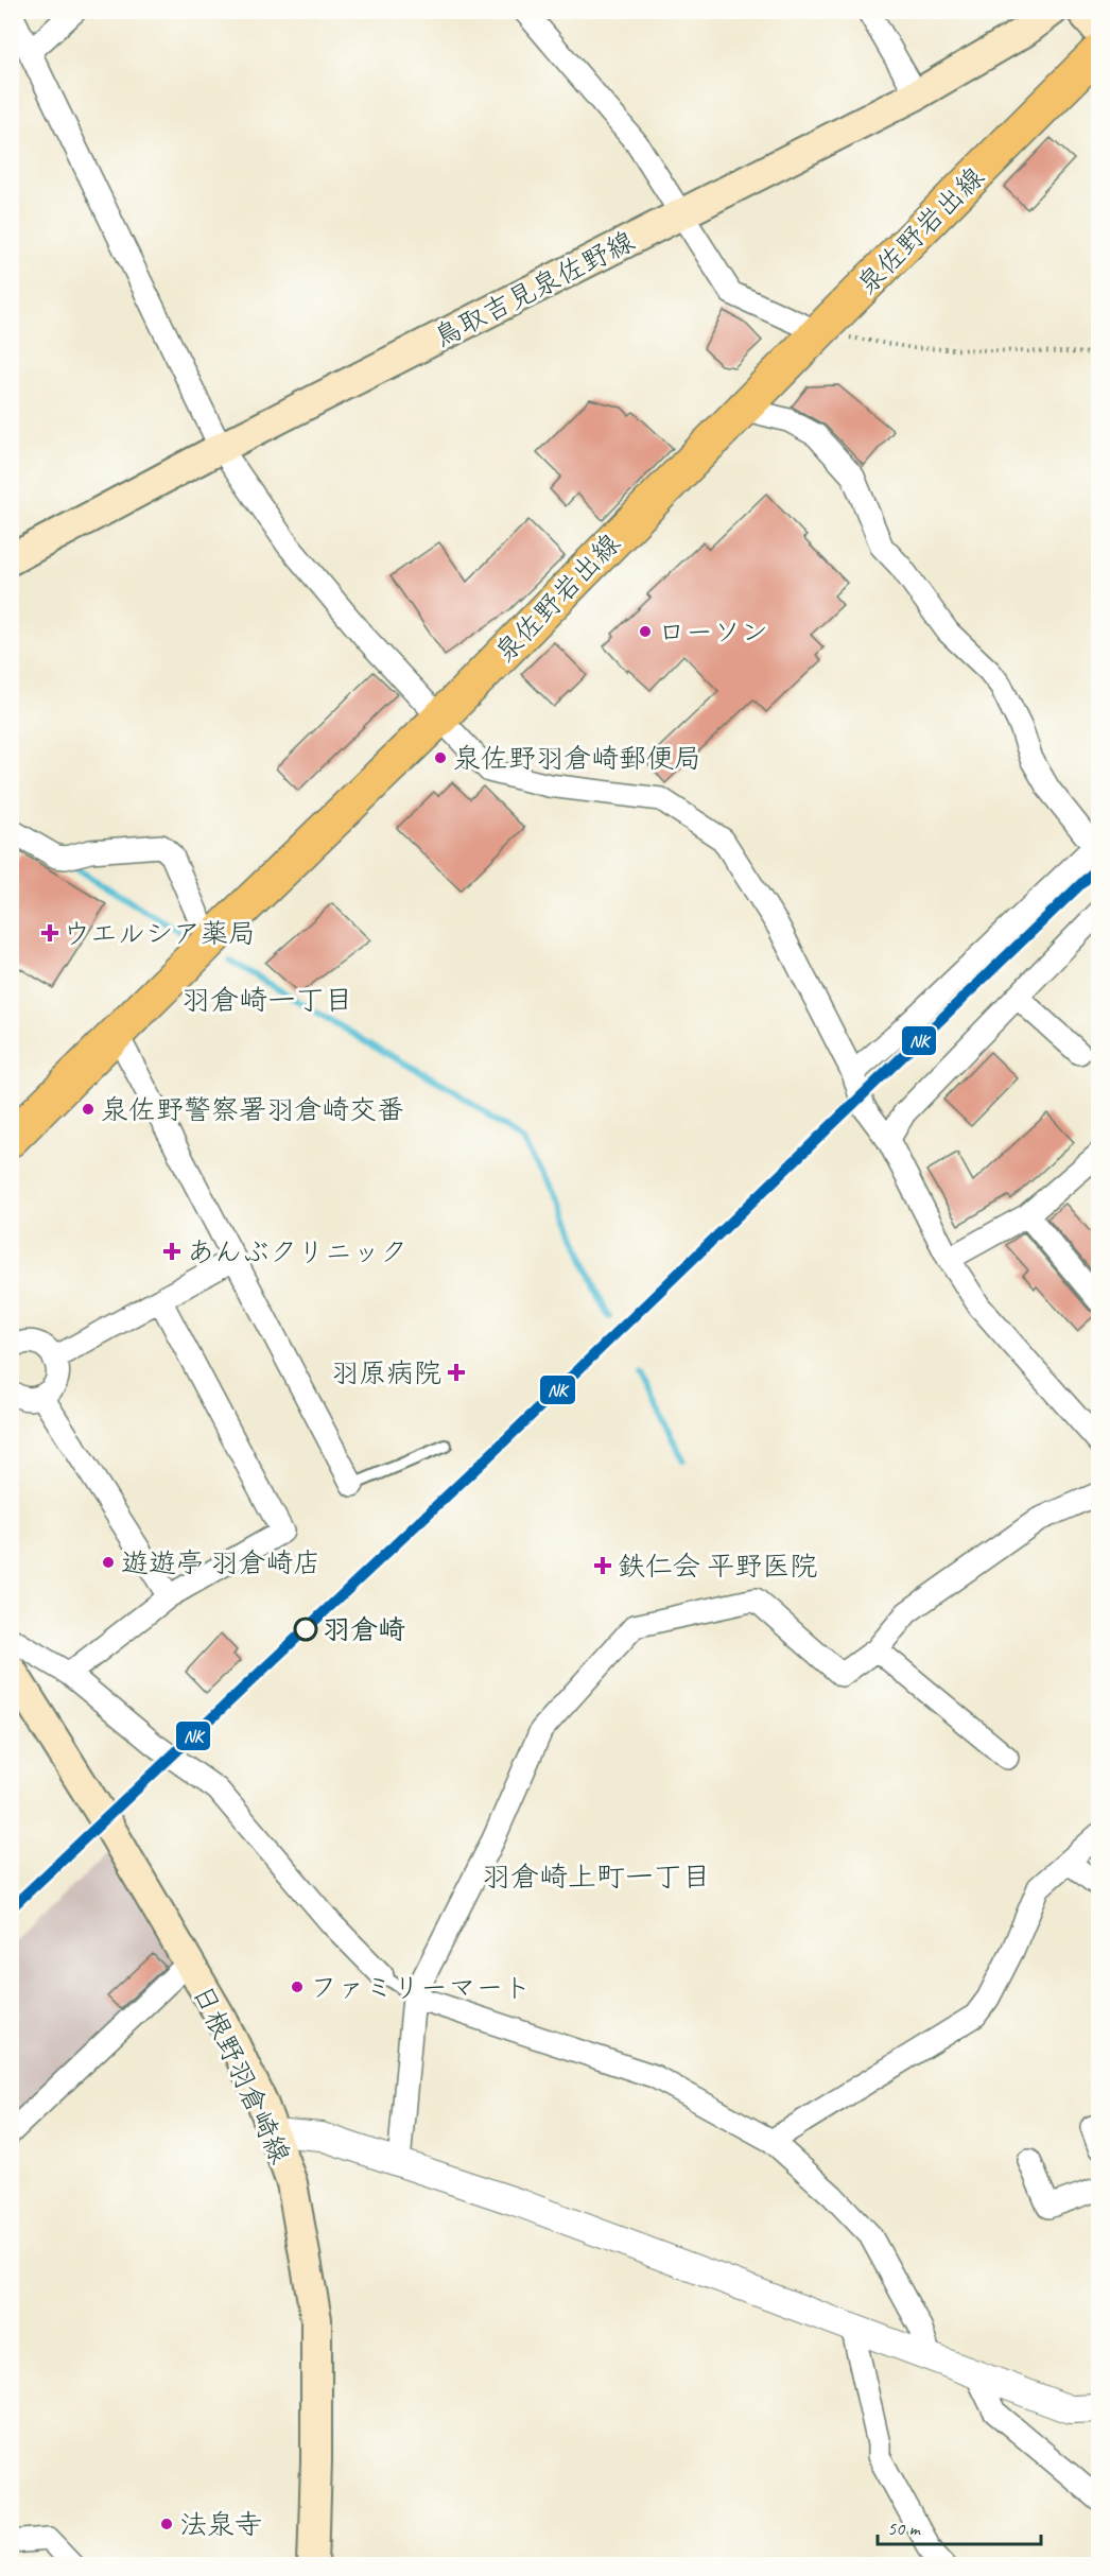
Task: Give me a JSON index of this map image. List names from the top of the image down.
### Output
{
  "streets": {
    "main road": ["泉佐野岩出線", "鳥取吉見泉佐野線", "日根野羽倉崎線"]
  },
  "districts": ["羽倉崎一丁目", "羽倉崎上町一丁目"],
  "places": {
    "other": [
      "ローソン",
      "泉佐野羽倉崎郵便局",
      "泉佐野警察署羽倉崎交番",
      "遊遊亭 羽倉崎店",
      "羽倉崎",
      "ファミリーマート",
      "法泉寺"
    ],
    "health": [
      "ウエルシア薬局",
      "あんぶクリニック",
      "羽原病院",
      "鉄仁会 平野医院"
    ]
  },
  "lines": ["transit line NK"],
  "scale_bar": "50 m"
}
